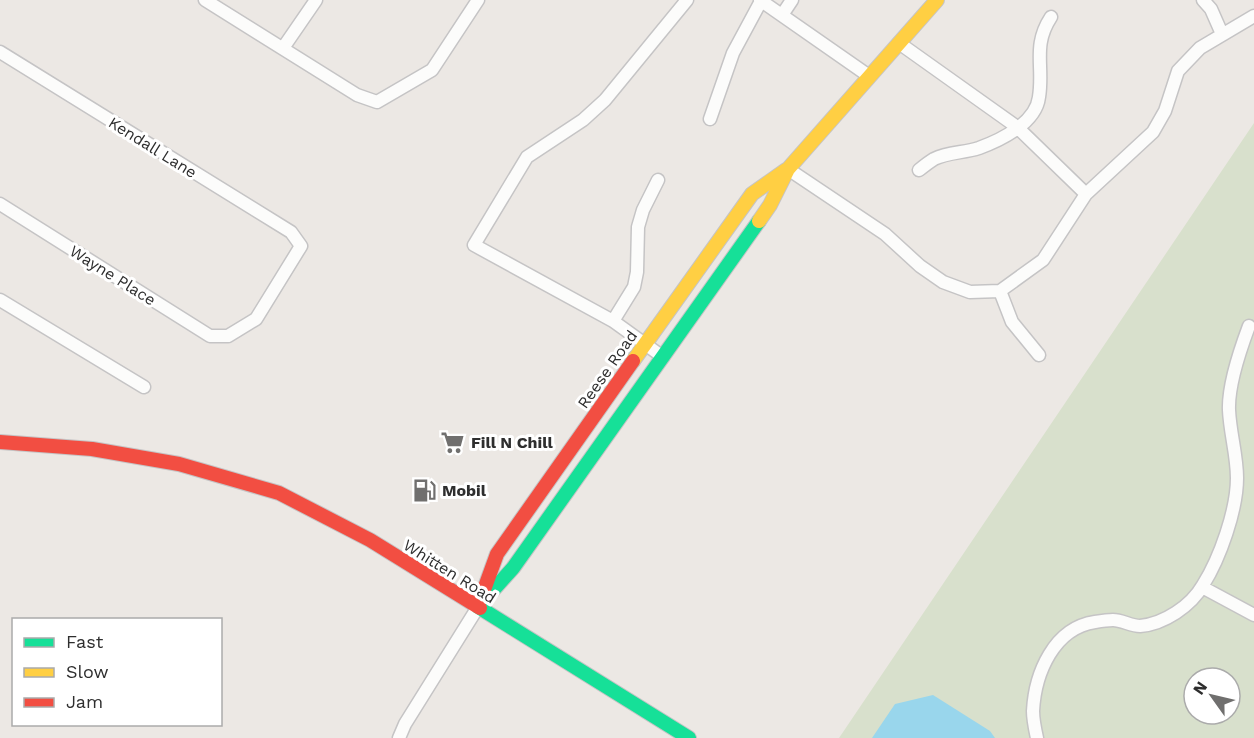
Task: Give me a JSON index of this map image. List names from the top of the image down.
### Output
{
  "streets": {
    "main road": ["Reese Road", "Whitten Road"],
    "street": ["Kendall Lane", "Wayne Place"]
  },
  "crossings": [
    ["Kendall Lane", "Wayne Place"],
    ["Reese Road", "Whitten Road"]
  ],
  "places": {
    "supermarket": ["Fill N Chill"],
    "fuel station": ["Mobil"]
  },
  "legend": ["Fast", "Slow", "Jam"],
  "north": "top left"
}
